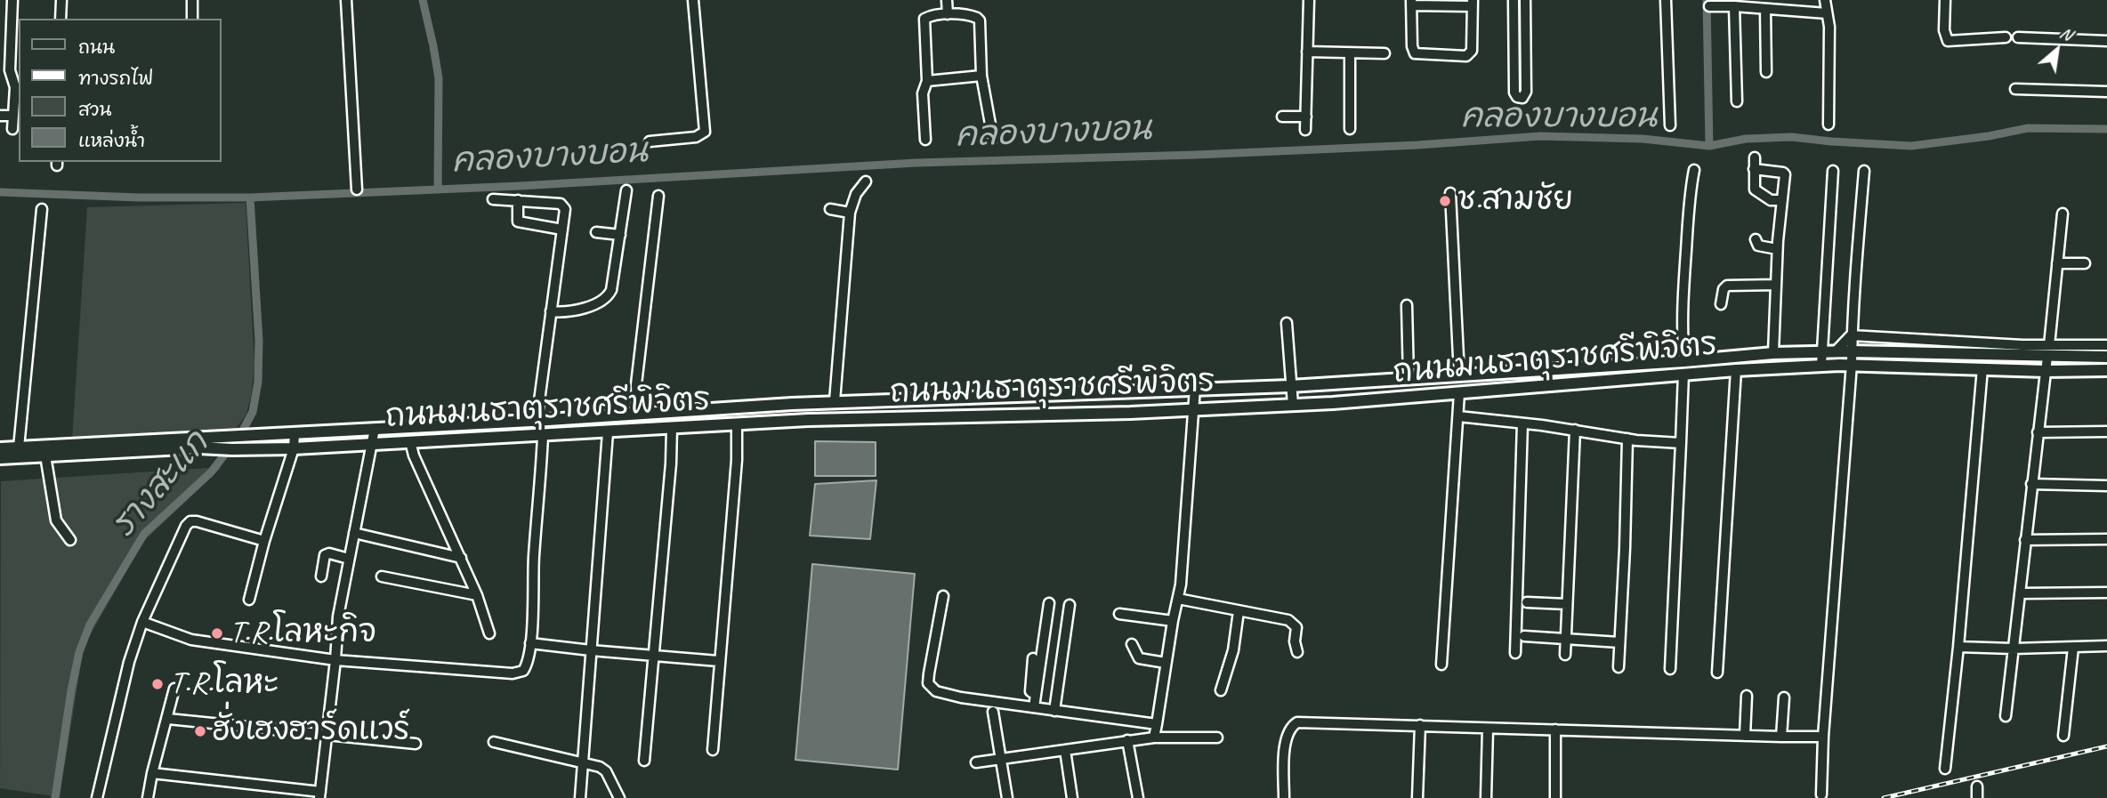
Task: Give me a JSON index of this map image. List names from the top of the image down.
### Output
{
  "streets": {
    "street": ["ถนนมนธาตุราชศรีพิจิตร"]
  },
  "water": ["คลองบางบอน", "รางสะแก"],
  "places": [
    "ช.สามชัย",
    "T.R.โลหะกิจ",
    "T.R.โลหะ",
    "ฮั่งเฮงฮาร์ดแวร์"
  ],
  "legend": [
    "ถนน",
    "ทางรถไฟ",
    "สวน",
    "แหล่งน้ำ"
  ],
  "north": "top right"
}
